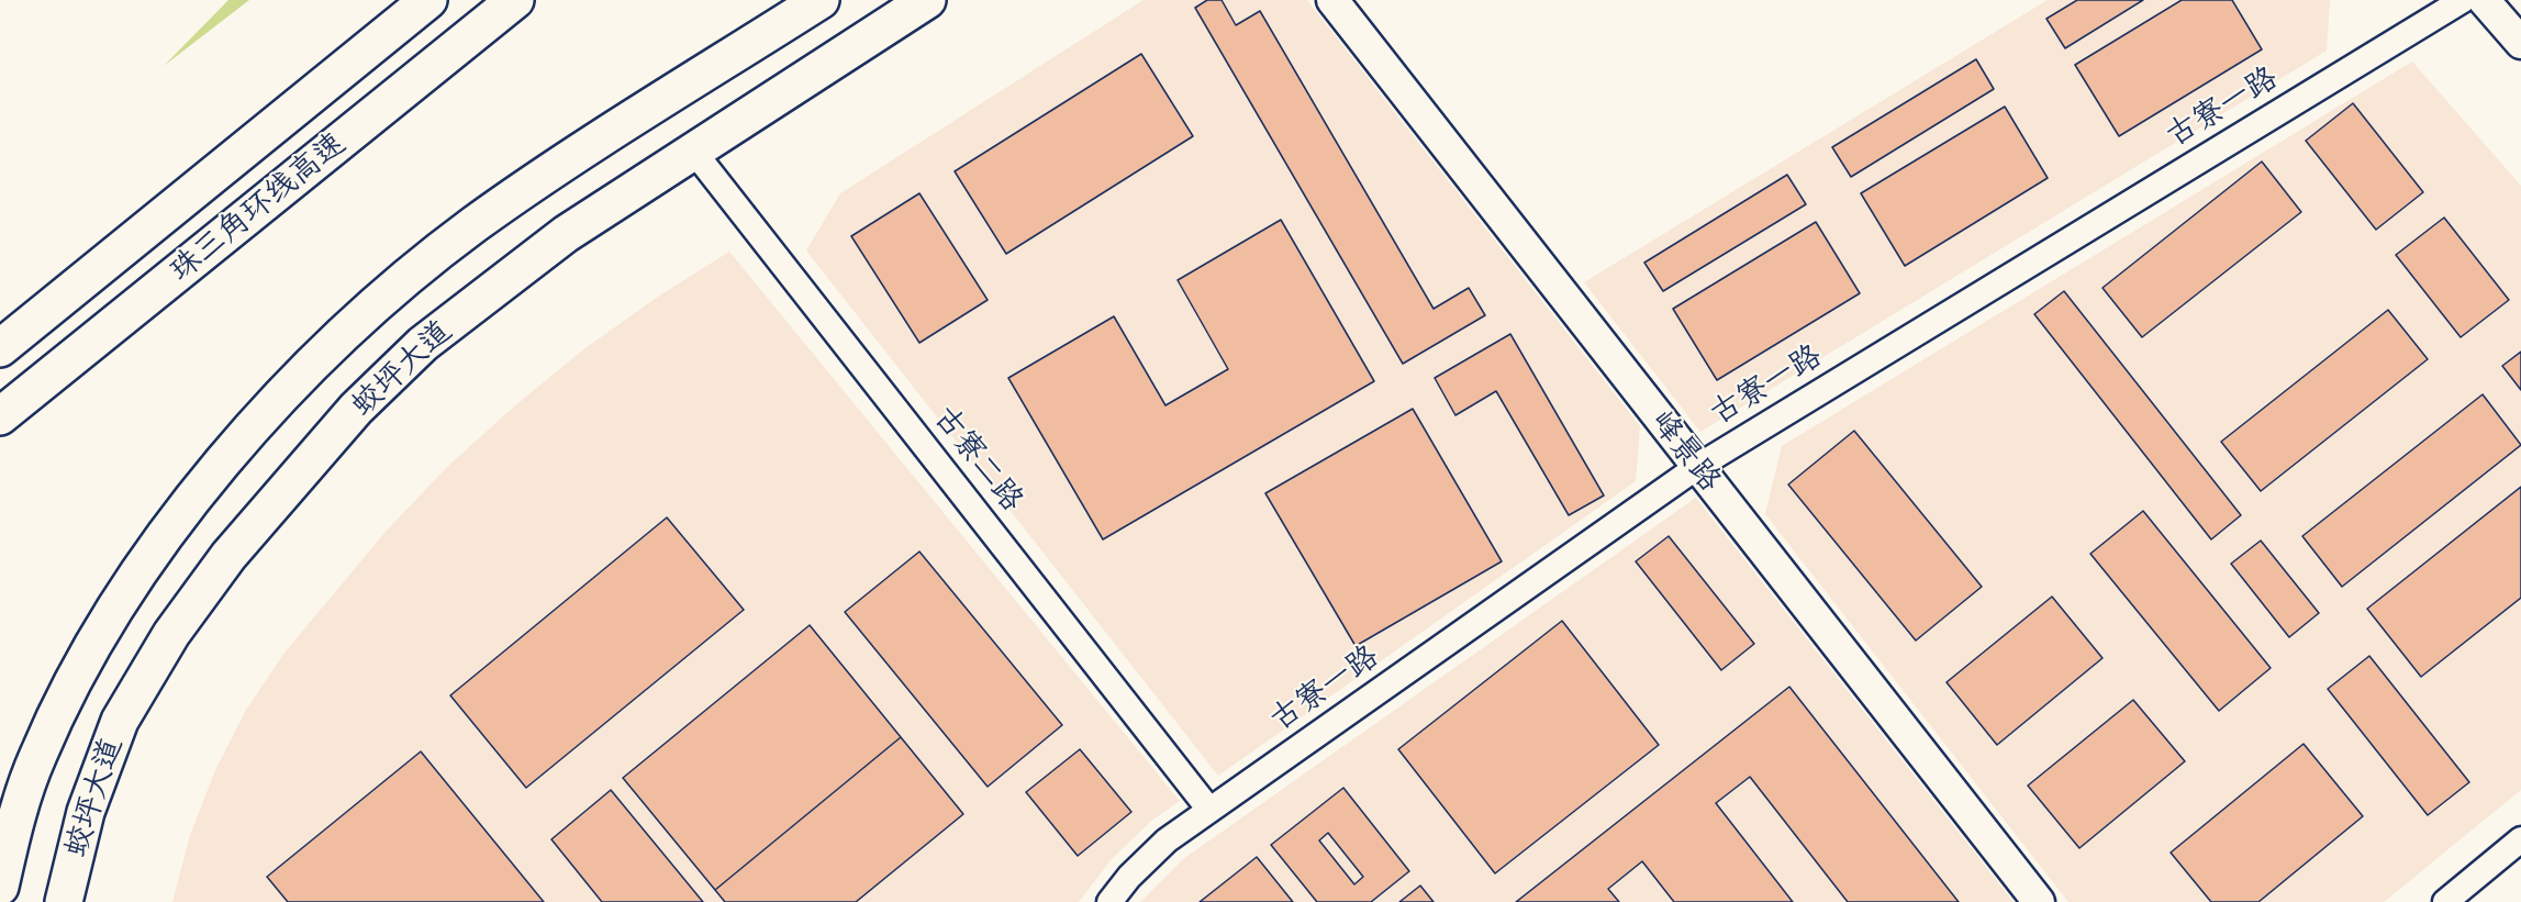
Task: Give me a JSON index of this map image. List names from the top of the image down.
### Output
{
  "streets": {
    "highway": ["珠三角环线高速", "蛟坪大道"],
    "street": ["古寮一路", "峰景路", "古寮二路"]
  },
  "crossings": [
    ["古寮一路", "峰景路"],
    ["古寮一路", "古寮二路"],
    ["蛟坪大道", "古寮二路"]
  ]
}
